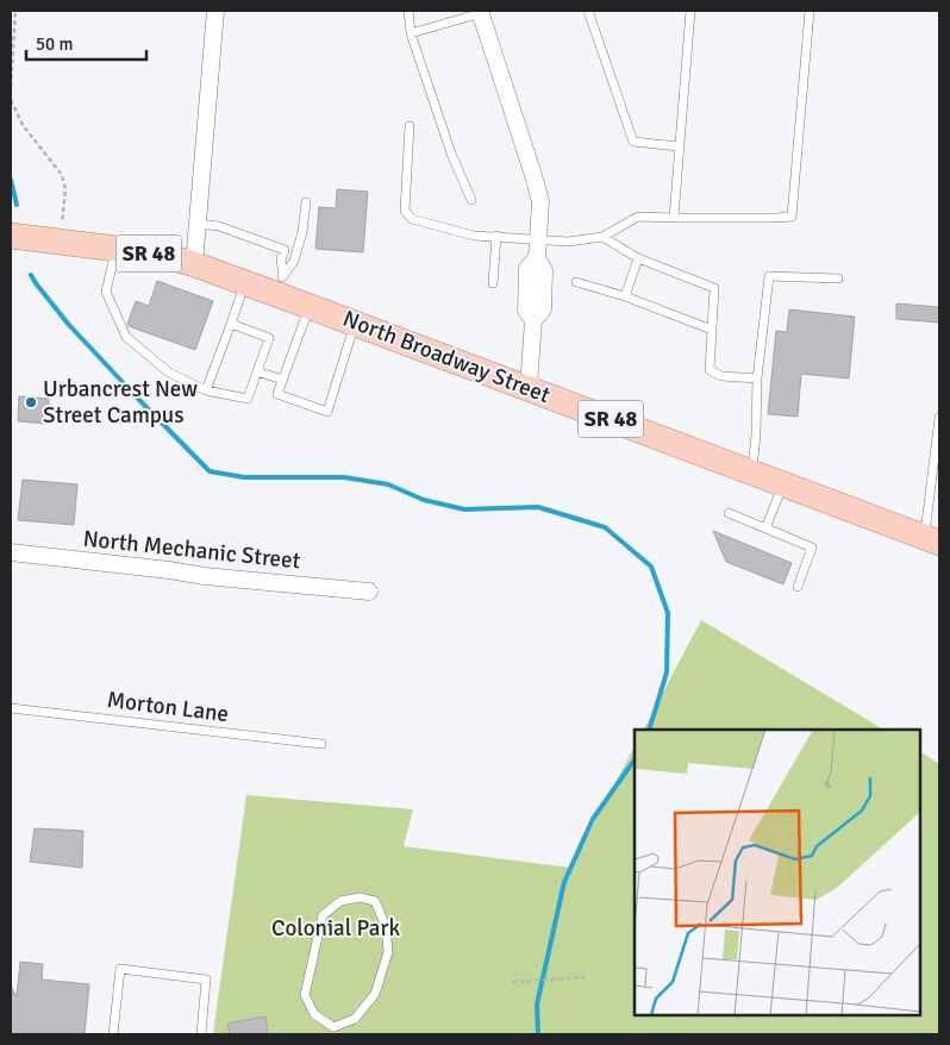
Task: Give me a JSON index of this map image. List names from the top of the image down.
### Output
{
  "streets": {
    "main road": ["SR 48", "North Broadway Street"],
    "street": ["North Mechanic Street"],
    "lane": ["Morton Lane"]
  },
  "parks": ["Colonial Park"],
  "places": ["Urbancrest New Street Campus"],
  "scale_bar": "50 m"
}
